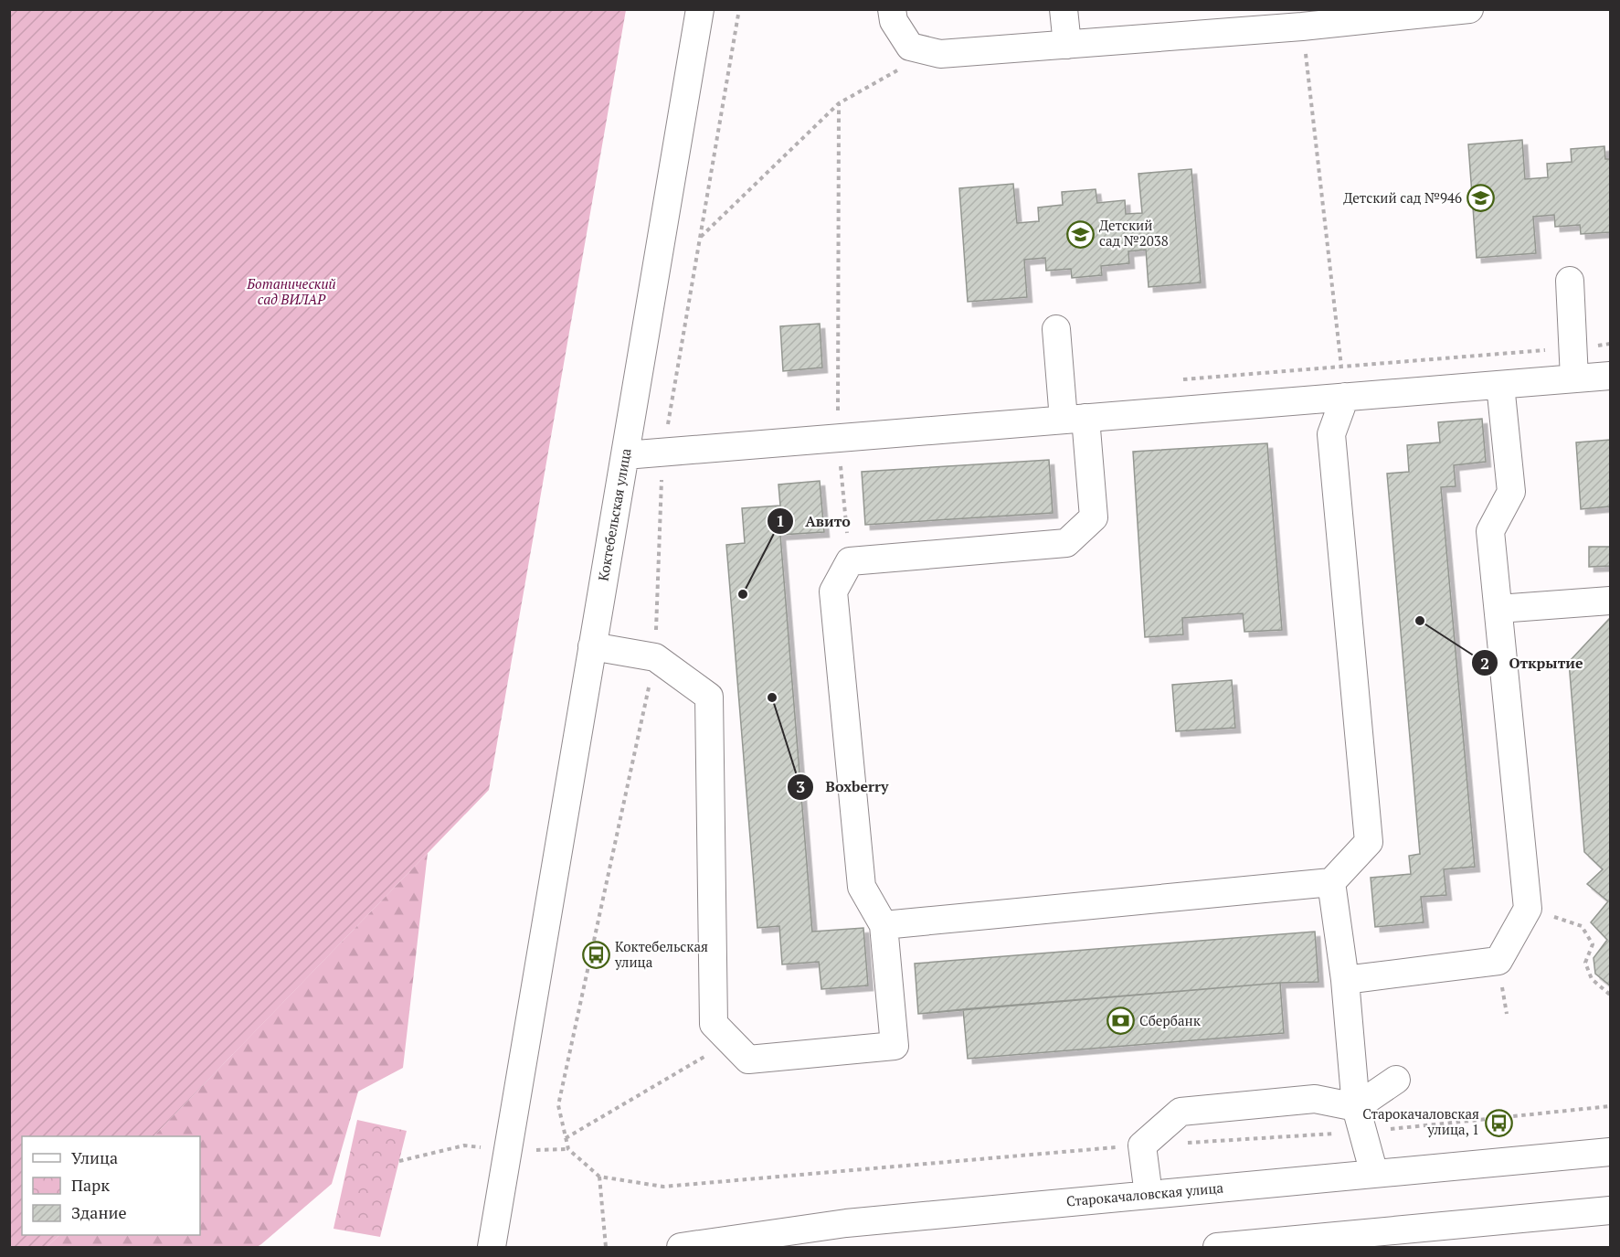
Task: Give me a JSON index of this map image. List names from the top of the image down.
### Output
{
  "streets": {
    "street": ["Коктебельская улица", "Старокачаловская улица"]
  },
  "parks": ["Ботанический сад ВИЛАР"],
  "places": {
    "school or university": ["Детский сад №946", "Детский сад №2038"],
    "other": ["Авито", "Открытие", "Boxberry"],
    "bus stop": ["Коктебельская улица", "Старокачаловская улица, 1"],
    "bank": ["Сбербанк"]
  },
  "legend": ["Улица", "Парк", "Здание"]
}
